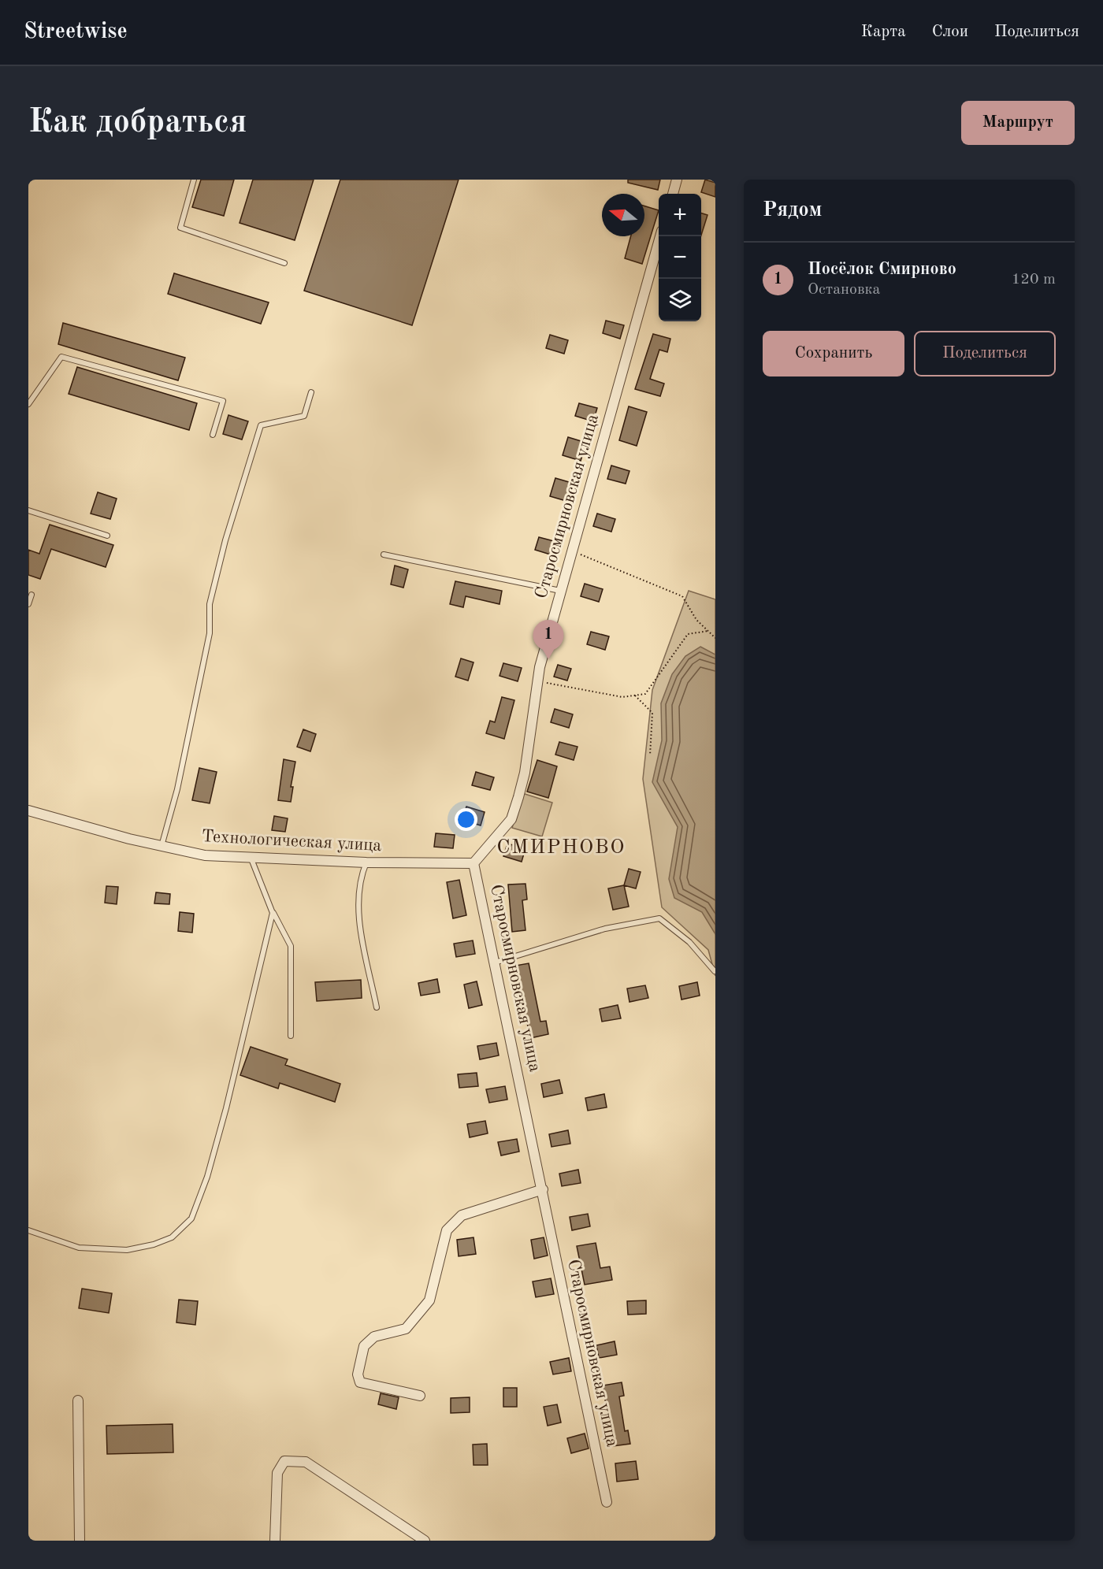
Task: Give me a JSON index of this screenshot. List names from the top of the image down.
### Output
{
  "streets": {
    "street": ["Старосмирновская улица", "Технологическая улица"]
  },
  "crossings": [
    ["Старосмирновская улица", "Технологическая улица"]
  ],
  "districts": ["СМИРНОВО"],
  "north": "left",
  "page": {
    "header": "Streetwise",
    "nav": ["Карта", "Слои", "Поделиться"],
    "buttons": [
      "Маршрут",
      ["Сохранить", "Поделиться"]
    ],
    "title": "Как добраться",
    "heading": "Рядом",
    "map_buttons": ["+", "−"],
    "list": [
      {
        "mark": "1",
        "name": "Посёлок Смирново",
        "note": "Остановка",
        "value": "120 m"
      }
    ],
    "pins": "1"
  }
}
